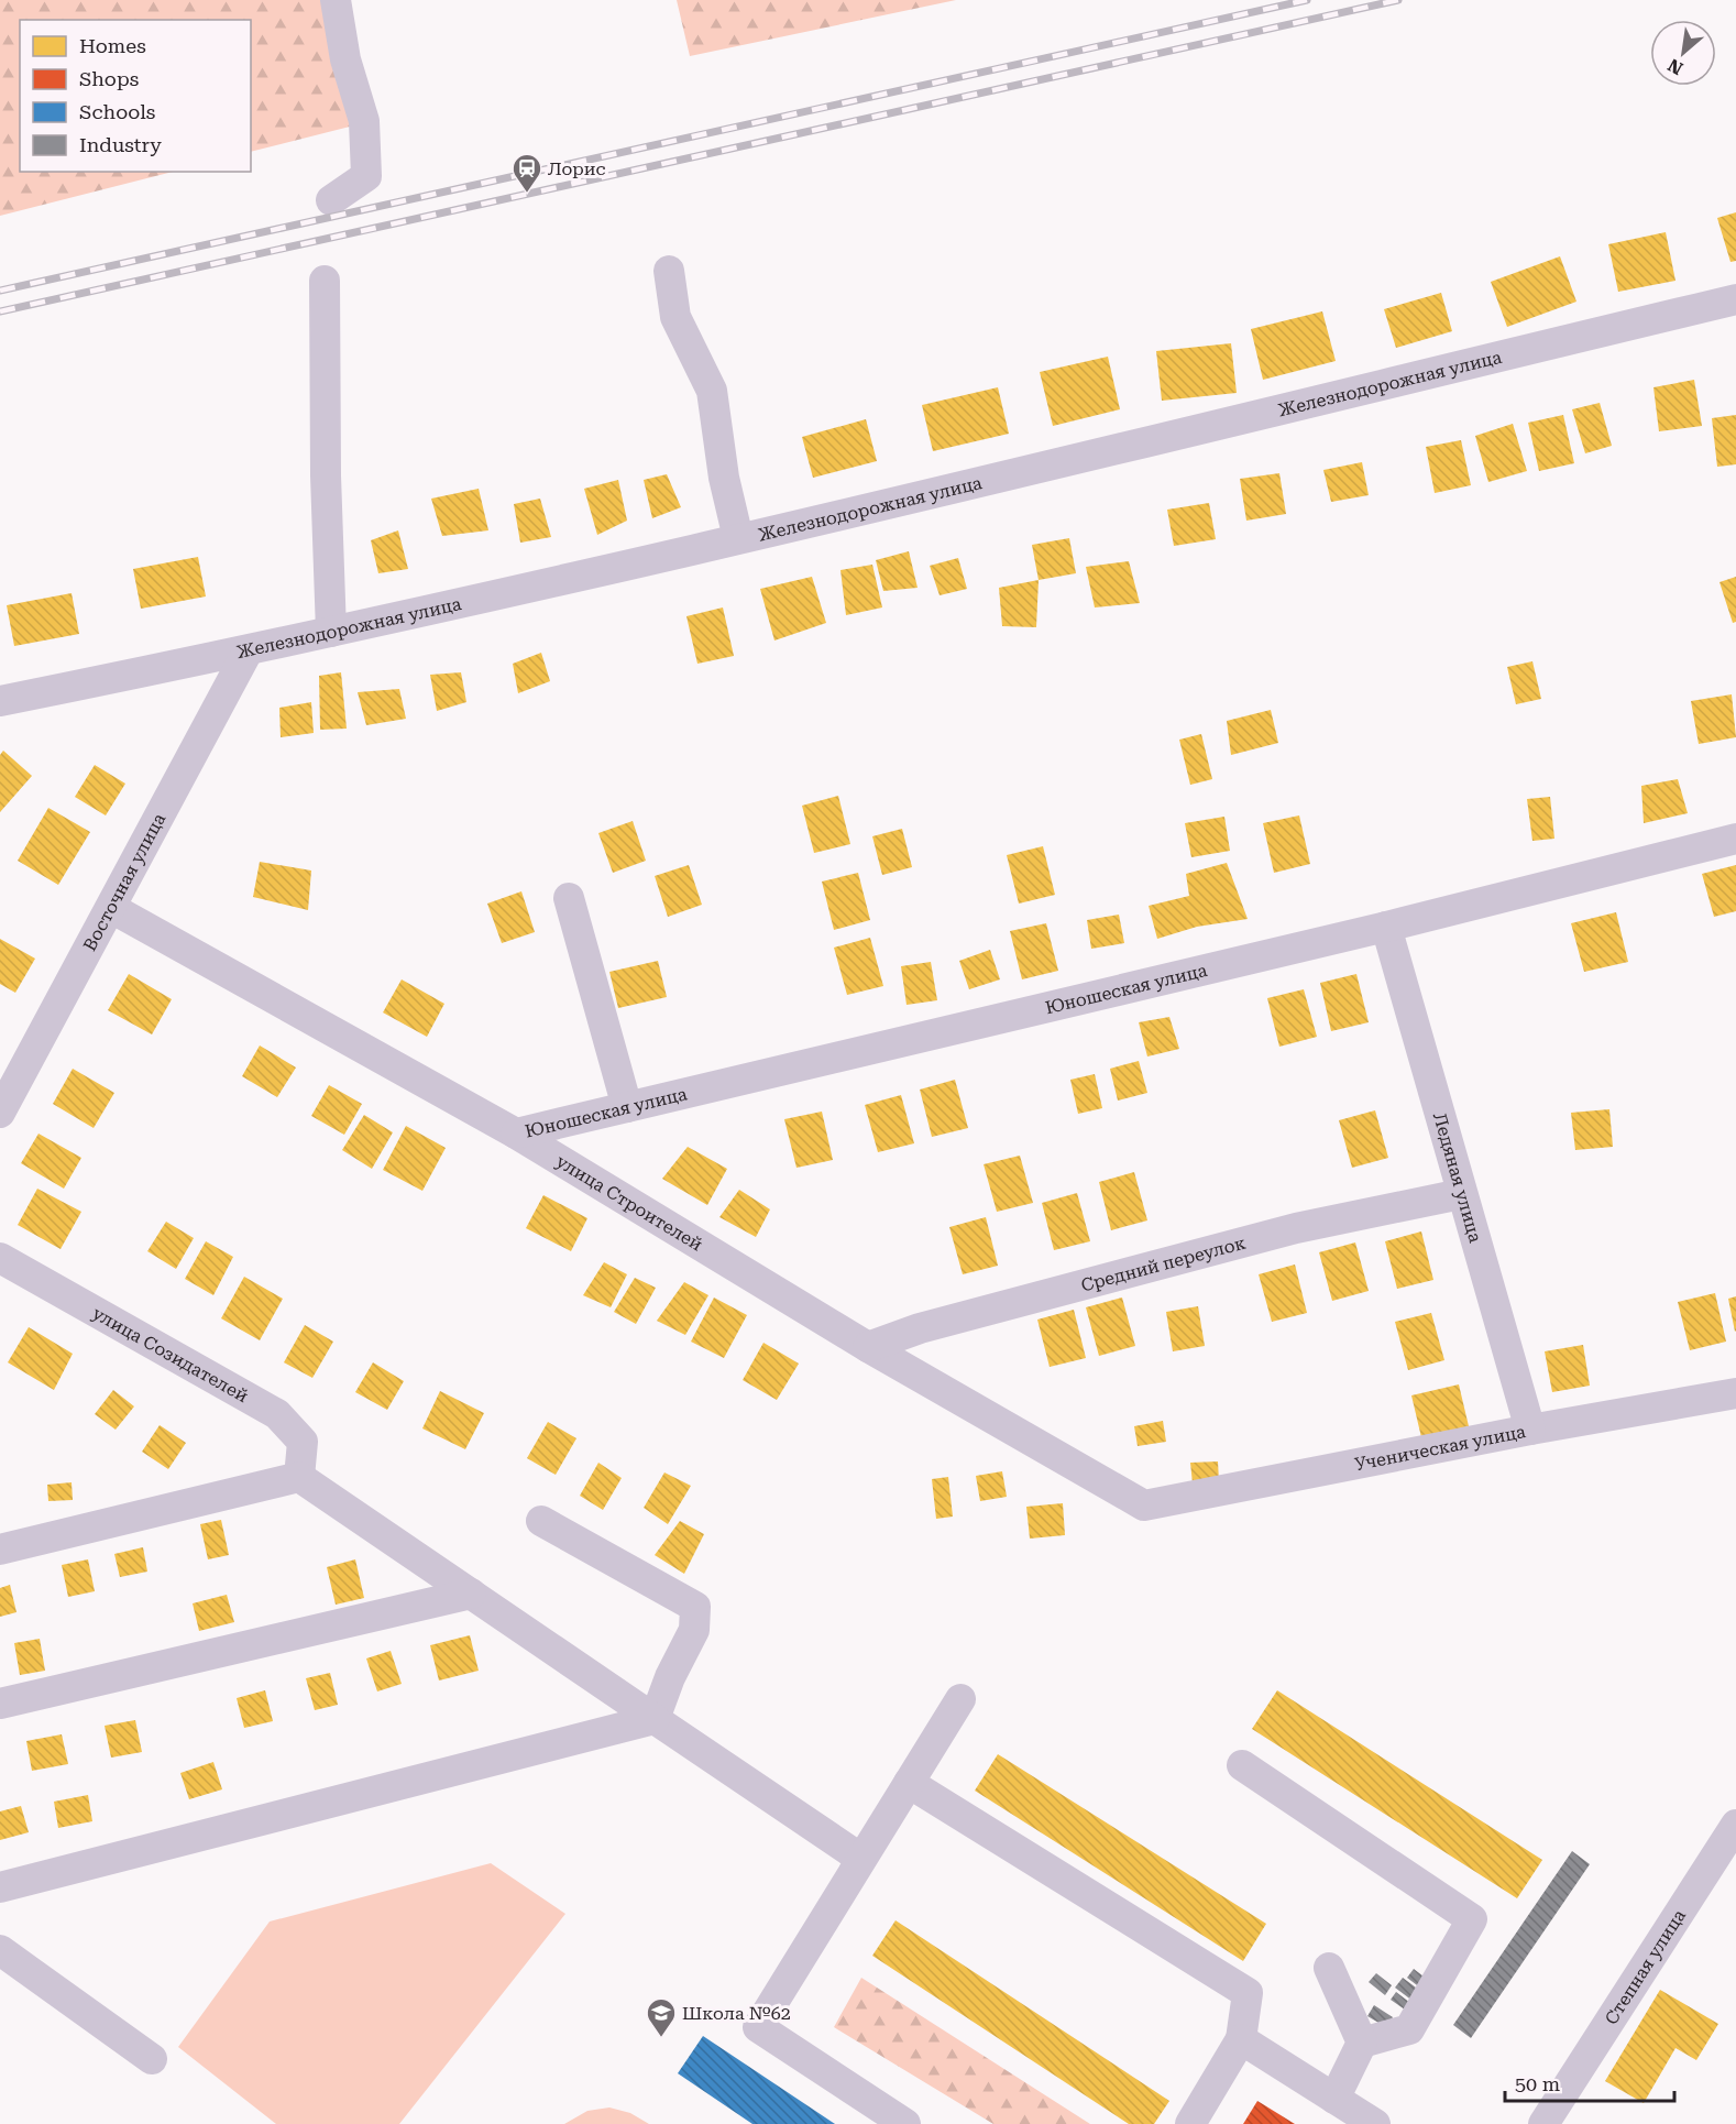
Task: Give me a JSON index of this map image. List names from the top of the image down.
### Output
{
  "streets": {
    "street": [
      "Железнодорожная улица",
      "Восточная улица",
      "Юношеская улица",
      "Ледяная улица",
      "улица Строителей",
      "Средний переулок",
      "улица Созидателей",
      "Ученическая улица",
      "Степная улица"
    ]
  },
  "crossings": [
    ["Железнодорожная улица", "Восточная улица"],
    ["Восточная улица", "улица Строителей"],
    ["Юношеская улица", "Ледяная улица"],
    ["Юношеская улица", "улица Строителей"],
    ["Ледяная улица", "Средний переулок"],
    ["Ледяная улица", "Ученическая улица"],
    ["улица Строителей", "Средний переулок"],
    ["улица Строителей", "Ученическая улица"]
  ],
  "places": {
    "station": ["Лорис"],
    "school or university": ["Школа №62"]
  },
  "legend": [
    "Homes",
    "Shops",
    "Schools",
    "Industry"
  ],
  "scale_bar": "50 m",
  "north": "bottom left"
}
